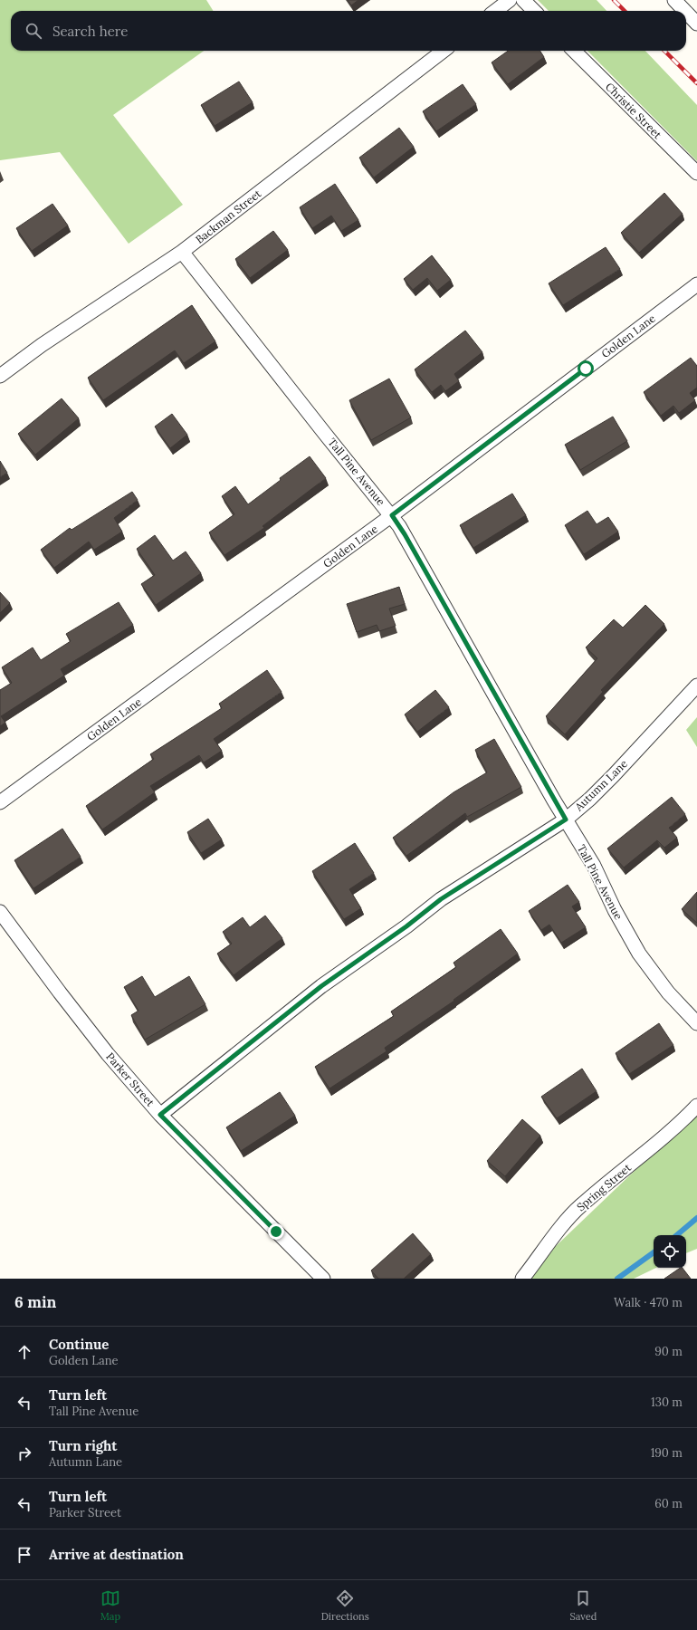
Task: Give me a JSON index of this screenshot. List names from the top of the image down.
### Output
{
  "streets": {
    "street": [
      "Christie Street",
      "Backman Street",
      "Golden Lane",
      "Tall Pine Avenue",
      "Autumn Lane",
      "Parker Street",
      "Spring Street"
    ]
  },
  "crossings": [
    ["Backman Street", "Tall Pine Avenue"],
    ["Golden Lane", "Tall Pine Avenue"],
    ["Tall Pine Avenue", "Autumn Lane"],
    ["Autumn Lane", "Parker Street"]
  ],
  "page": {
    "search": "Search here",
    "heading": ["6 min", "Walk · 470 m"],
    "list": [
      ["Continue", "Golden Lane", "90 m"],
      ["Turn left", "Tall Pine Avenue", "130 m"],
      ["Turn right", "Autumn Lane", "190 m"],
      ["Turn left", "Parker Street", "60 m"],
      "Arrive at destination"
    ],
    "nav": ["Map", "Directions", "Saved"]
  }
}
